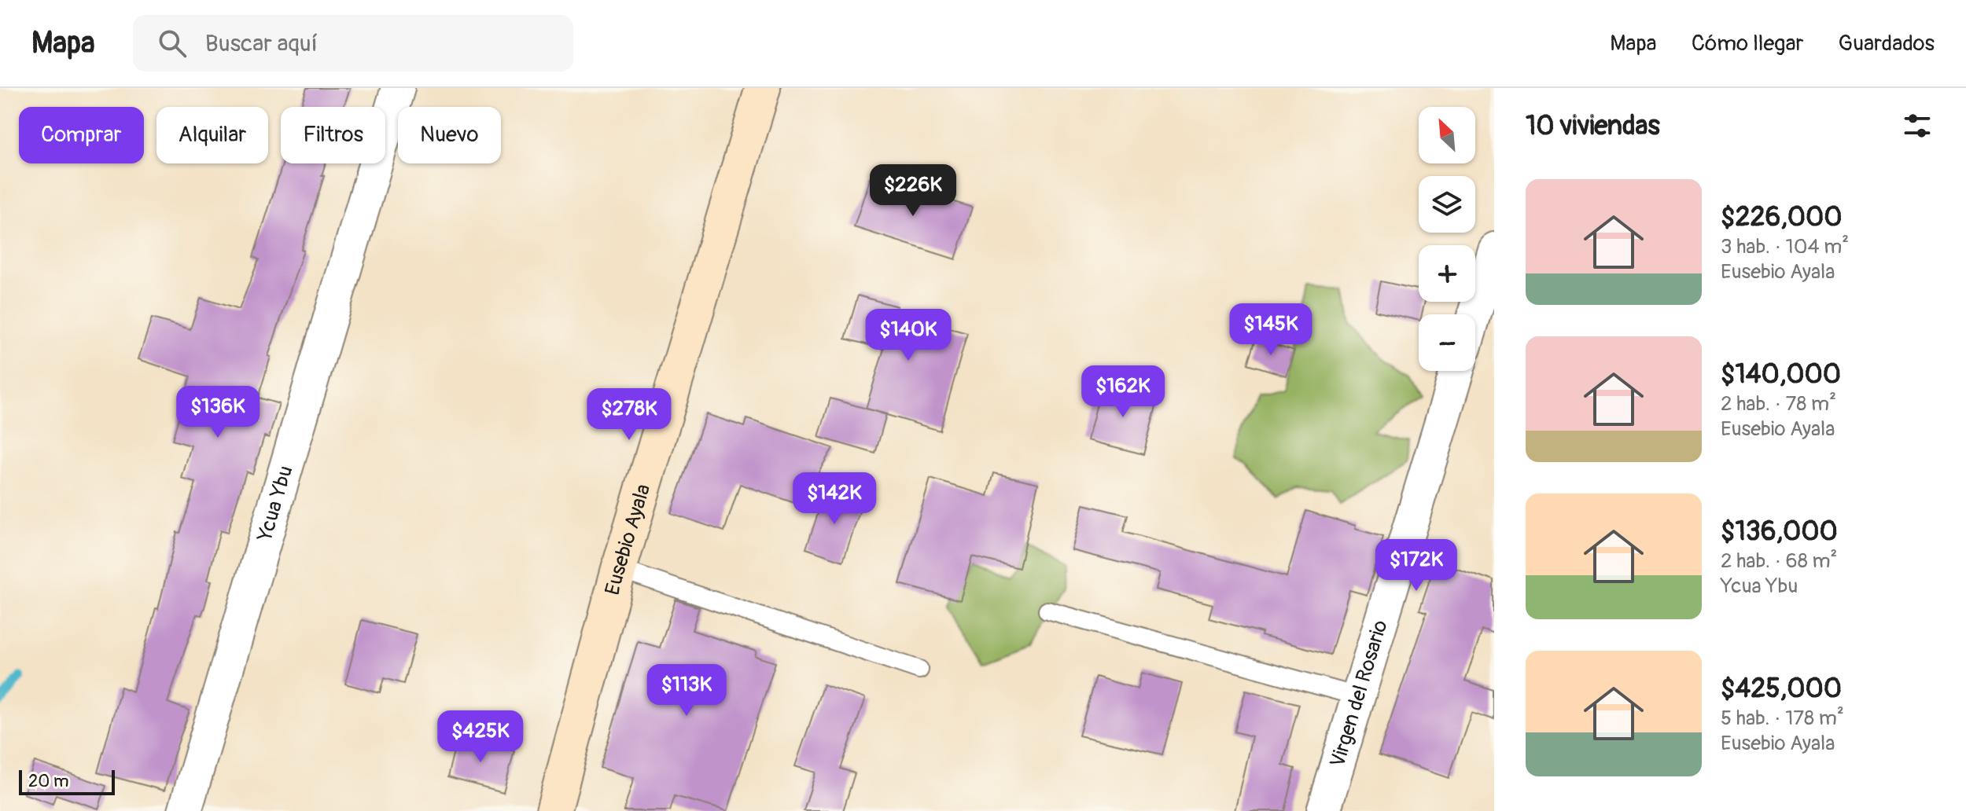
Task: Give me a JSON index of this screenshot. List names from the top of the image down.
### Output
{
  "streets": {
    "main road": ["Eusebio Ayala"],
    "street": ["Ycua Ybu", "Virgen del Rosario"]
  },
  "scale_bar": "20 m",
  "north": "top left",
  "page": {
    "header": "Mapa",
    "search": "Buscar aquí",
    "nav": ["Mapa", "Cómo llegar", "Guardados"],
    "heading": "10 viviendas",
    "map_buttons": ["+", "−"],
    "chip": [
      "Comprar",
      "Alquilar",
      "Filtros",
      "Nuevo"
    ],
    "list": [
      {
        "name": "$226,000",
        "note": "3 hab. · 104 m² · Eusebio Ayala"
      },
      {
        "name": "$140,000",
        "note": "2 hab. · 78 m² · Eusebio Ayala"
      },
      {
        "name": "$136,000",
        "note": "2 hab. · 68 m² · Ycua Ybu"
      },
      {
        "name": "$425,000",
        "note": "5 hab. · 178 m² · Eusebio Ayala"
      }
    ],
    "price": [
      "$226K",
      "$145K",
      "$140K",
      "$162K",
      "$136K",
      "$278K",
      "$142K",
      "$172K",
      "$113K",
      "$425K"
    ],
    "scale": "20 m"
  }
}
